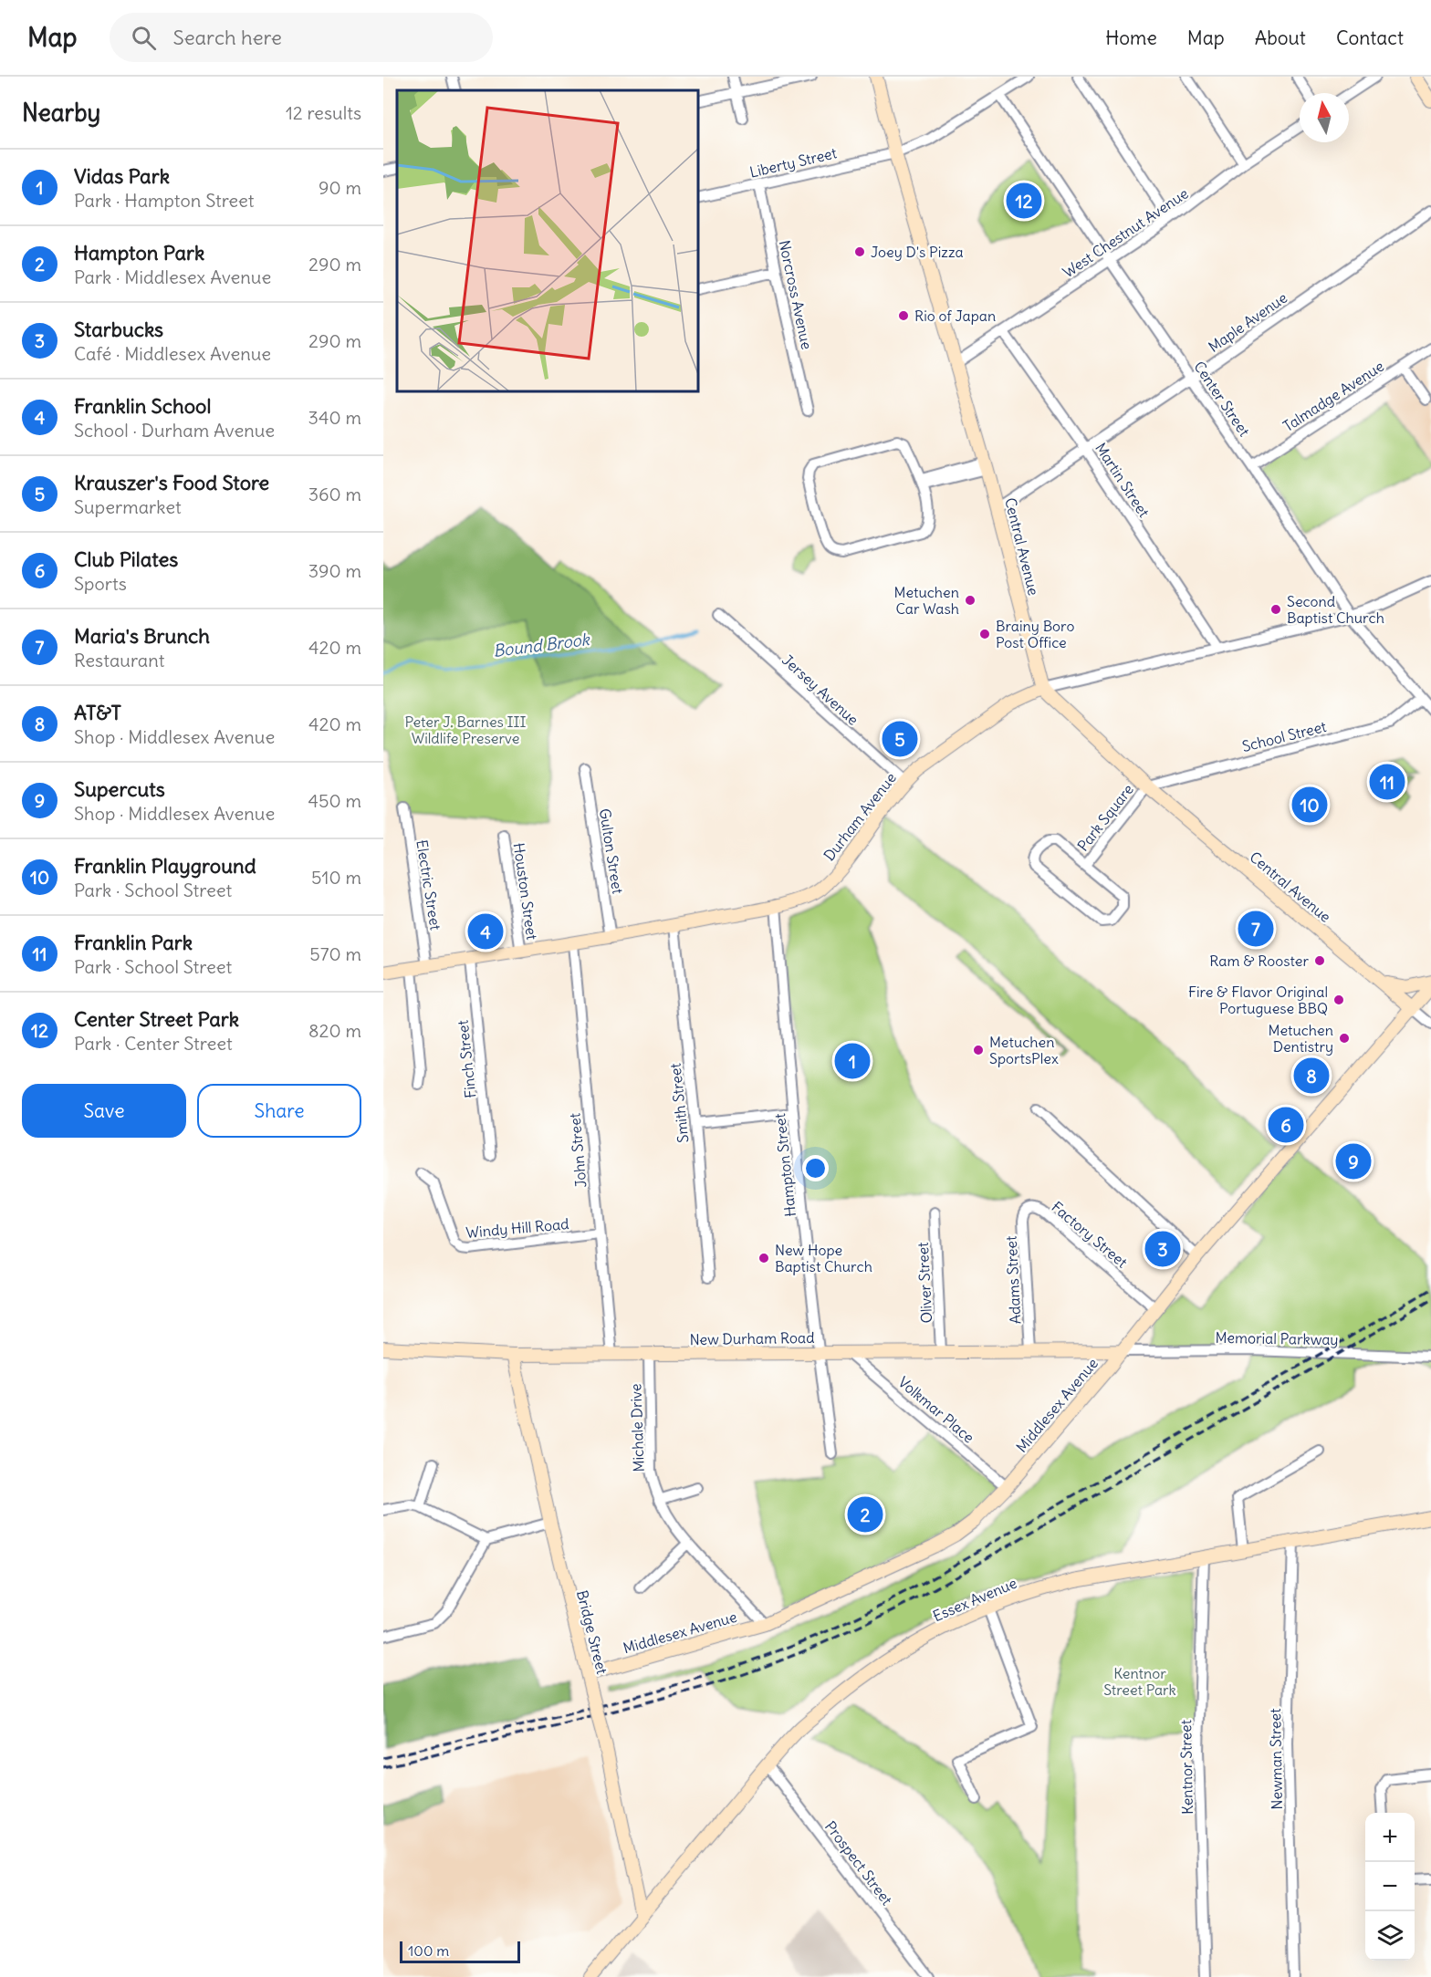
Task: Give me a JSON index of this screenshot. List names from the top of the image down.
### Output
{
  "streets": {
    "street": [
      "Liberty Street",
      "West Chestnut Avenue",
      "Norcross Avenue",
      "Maple Avenue",
      "Talmadge Avenue",
      "Center Street",
      "Martin Street",
      "Central Avenue",
      "Jersey Avenue",
      "School Street",
      "Durham Avenue",
      "Park Square",
      "Gulton Street",
      "Electric Street",
      "Houston Street",
      "Finch Street",
      "Smith Street",
      "John Street",
      "Hampton Street",
      "Windy Hill Road",
      "Factory Street",
      "Adams Street",
      "Oliver Street",
      "New Durham Road",
      "Memorial Parkway",
      "Middlesex Avenue",
      "Volkmar Place",
      "Michale Drive",
      "Essex Avenue",
      "Bridge Street",
      "Newman Street",
      "Kentnor Street",
      "Prospect Street"
    ]
  },
  "crossings": [
    ["Liberty Street", "Norcross Avenue"],
    ["Liberty Street", "Center Street"],
    ["Liberty Street", "Central Avenue"],
    ["West Chestnut Avenue", "Center Street"],
    ["West Chestnut Avenue", "Martin Street"],
    ["West Chestnut Avenue", "Central Avenue"],
    ["Maple Avenue", "Center Street"],
    ["Maple Avenue", "Martin Street"],
    ["Maple Avenue", "Central Avenue"],
    ["Talmadge Avenue", "Center Street"],
    ["Center Street", "School Street"],
    ["Center Street", "Durham Avenue"],
    ["Martin Street", "Durham Avenue"],
    ["Central Avenue", "School Street"],
    ["Central Avenue", "Durham Avenue"],
    ["Central Avenue", "Park Square"],
    ["Central Avenue", "Middlesex Avenue"],
    ["Jersey Avenue", "Durham Avenue"],
    ["School Street", "Park Square"],
    ["Durham Avenue", "Gulton Street"],
    ["Durham Avenue", "Electric Street"],
    ["Durham Avenue", "Houston Street"],
    ["Durham Avenue", "Finch Street"],
    ["Durham Avenue", "Smith Street"],
    ["Durham Avenue", "John Street"],
    ["Durham Avenue", "Hampton Street"],
    ["John Street", "Windy Hill Road"],
    ["John Street", "New Durham Road"],
    ["Hampton Street", "New Durham Road"],
    ["Factory Street", "Adams Street"],
    ["Factory Street", "Middlesex Avenue"],
    ["Adams Street", "New Durham Road"],
    ["Oliver Street", "New Durham Road"],
    ["New Durham Road", "Memorial Parkway"],
    ["New Durham Road", "Middlesex Avenue"],
    ["New Durham Road", "Volkmar Place"],
    ["New Durham Road", "Michale Drive"],
    ["New Durham Road", "Bridge Street"],
    ["Memorial Parkway", "Middlesex Avenue"],
    ["Middlesex Avenue", "Volkmar Place"],
    ["Middlesex Avenue", "Michale Drive"],
    ["Middlesex Avenue", "Bridge Street"],
    ["Essex Avenue", "Bridge Street"],
    ["Essex Avenue", "Newman Street"],
    ["Essex Avenue", "Kentnor Street"],
    ["Essex Avenue", "Prospect Street"]
  ],
  "water": ["Bound Brook"],
  "parks": ["Peter J. Barnes III Wildlife Preserve", "Kentnor Street Park"],
  "places": [
    "Joey D's Pizza",
    "Rio of Japan",
    "Metuchen Car Wash",
    "Second Baptist Church",
    "Brainy Boro Post Office",
    "Ram & Rooster",
    "Fire & Flavor Original Portuguese BBQ",
    "Metuchen Dentistry",
    "Metuchen SportsPlex",
    "New Hope Baptist Church"
  ],
  "scale_bar": "100 m",
  "north": "top",
  "page": {
    "header": "Map",
    "search": "Search here",
    "nav": [
      "Home",
      "Map",
      "About",
      "Contact"
    ],
    "heading": ["Nearby", "12 results"],
    "list": [
      {
        "mark": "1",
        "name": "Vidas Park",
        "note": "Park · Hampton Street",
        "value": "90 m"
      },
      {
        "mark": "2",
        "name": "Hampton Park",
        "note": "Park · Middlesex Avenue",
        "value": "290 m"
      },
      {
        "mark": "3",
        "name": "Starbucks",
        "note": "Café · Middlesex Avenue",
        "value": "290 m"
      },
      {
        "mark": "4",
        "name": "Franklin School",
        "note": "School · Durham Avenue",
        "value": "340 m"
      },
      {
        "mark": "5",
        "name": "Krauszer's Food Store",
        "note": "Supermarket",
        "value": "360 m"
      },
      {
        "mark": "6",
        "name": "Club Pilates",
        "note": "Sports",
        "value": "390 m"
      },
      {
        "mark": "7",
        "name": "Maria's Brunch",
        "note": "Restaurant",
        "value": "420 m"
      },
      {
        "mark": "8",
        "name": "AT&T",
        "note": "Shop · Middlesex Avenue",
        "value": "420 m"
      },
      {
        "mark": "9",
        "name": "Supercuts",
        "note": "Shop · Middlesex Avenue",
        "value": "450 m"
      },
      {
        "mark": "10",
        "name": "Franklin Playground",
        "note": "Park · School Street",
        "value": "510 m"
      },
      {
        "mark": "11",
        "name": "Franklin Park",
        "note": "Park · School Street",
        "value": "570 m"
      },
      {
        "mark": "12",
        "name": "Center Street Park",
        "note": "Park · Center Street",
        "value": "820 m"
      }
    ],
    "pins": [
      "12",
      "5",
      "11",
      "10",
      "7",
      "4",
      "1",
      "8",
      "6",
      "9",
      "3",
      "2"
    ],
    "buttons": ["Save", "Share"],
    "map_buttons": ["+", "−"],
    "scale": "100 m"
  }
}
